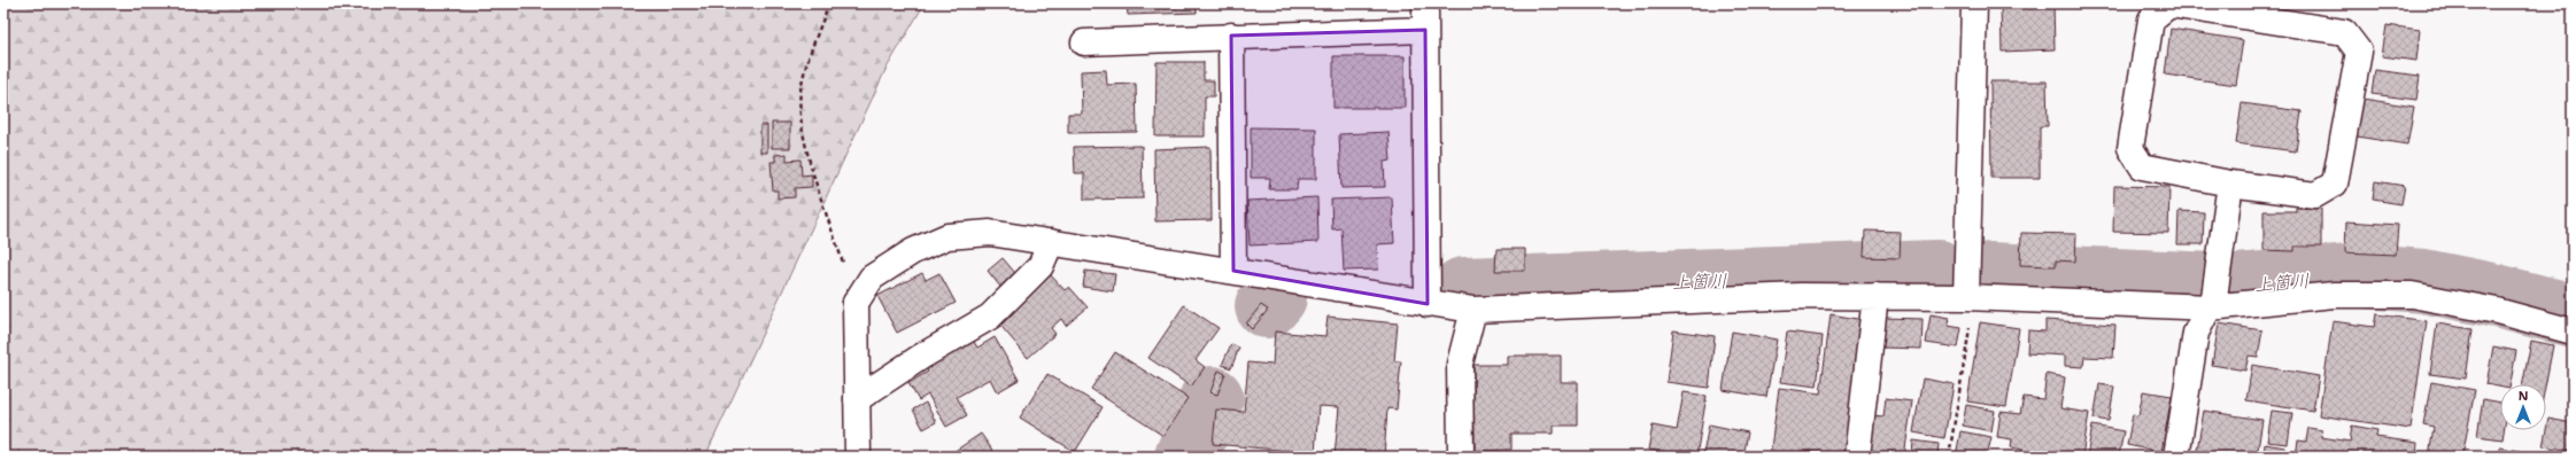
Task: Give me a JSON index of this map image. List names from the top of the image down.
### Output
{
  "water": ["上箇川"],
  "north": "top"
}
